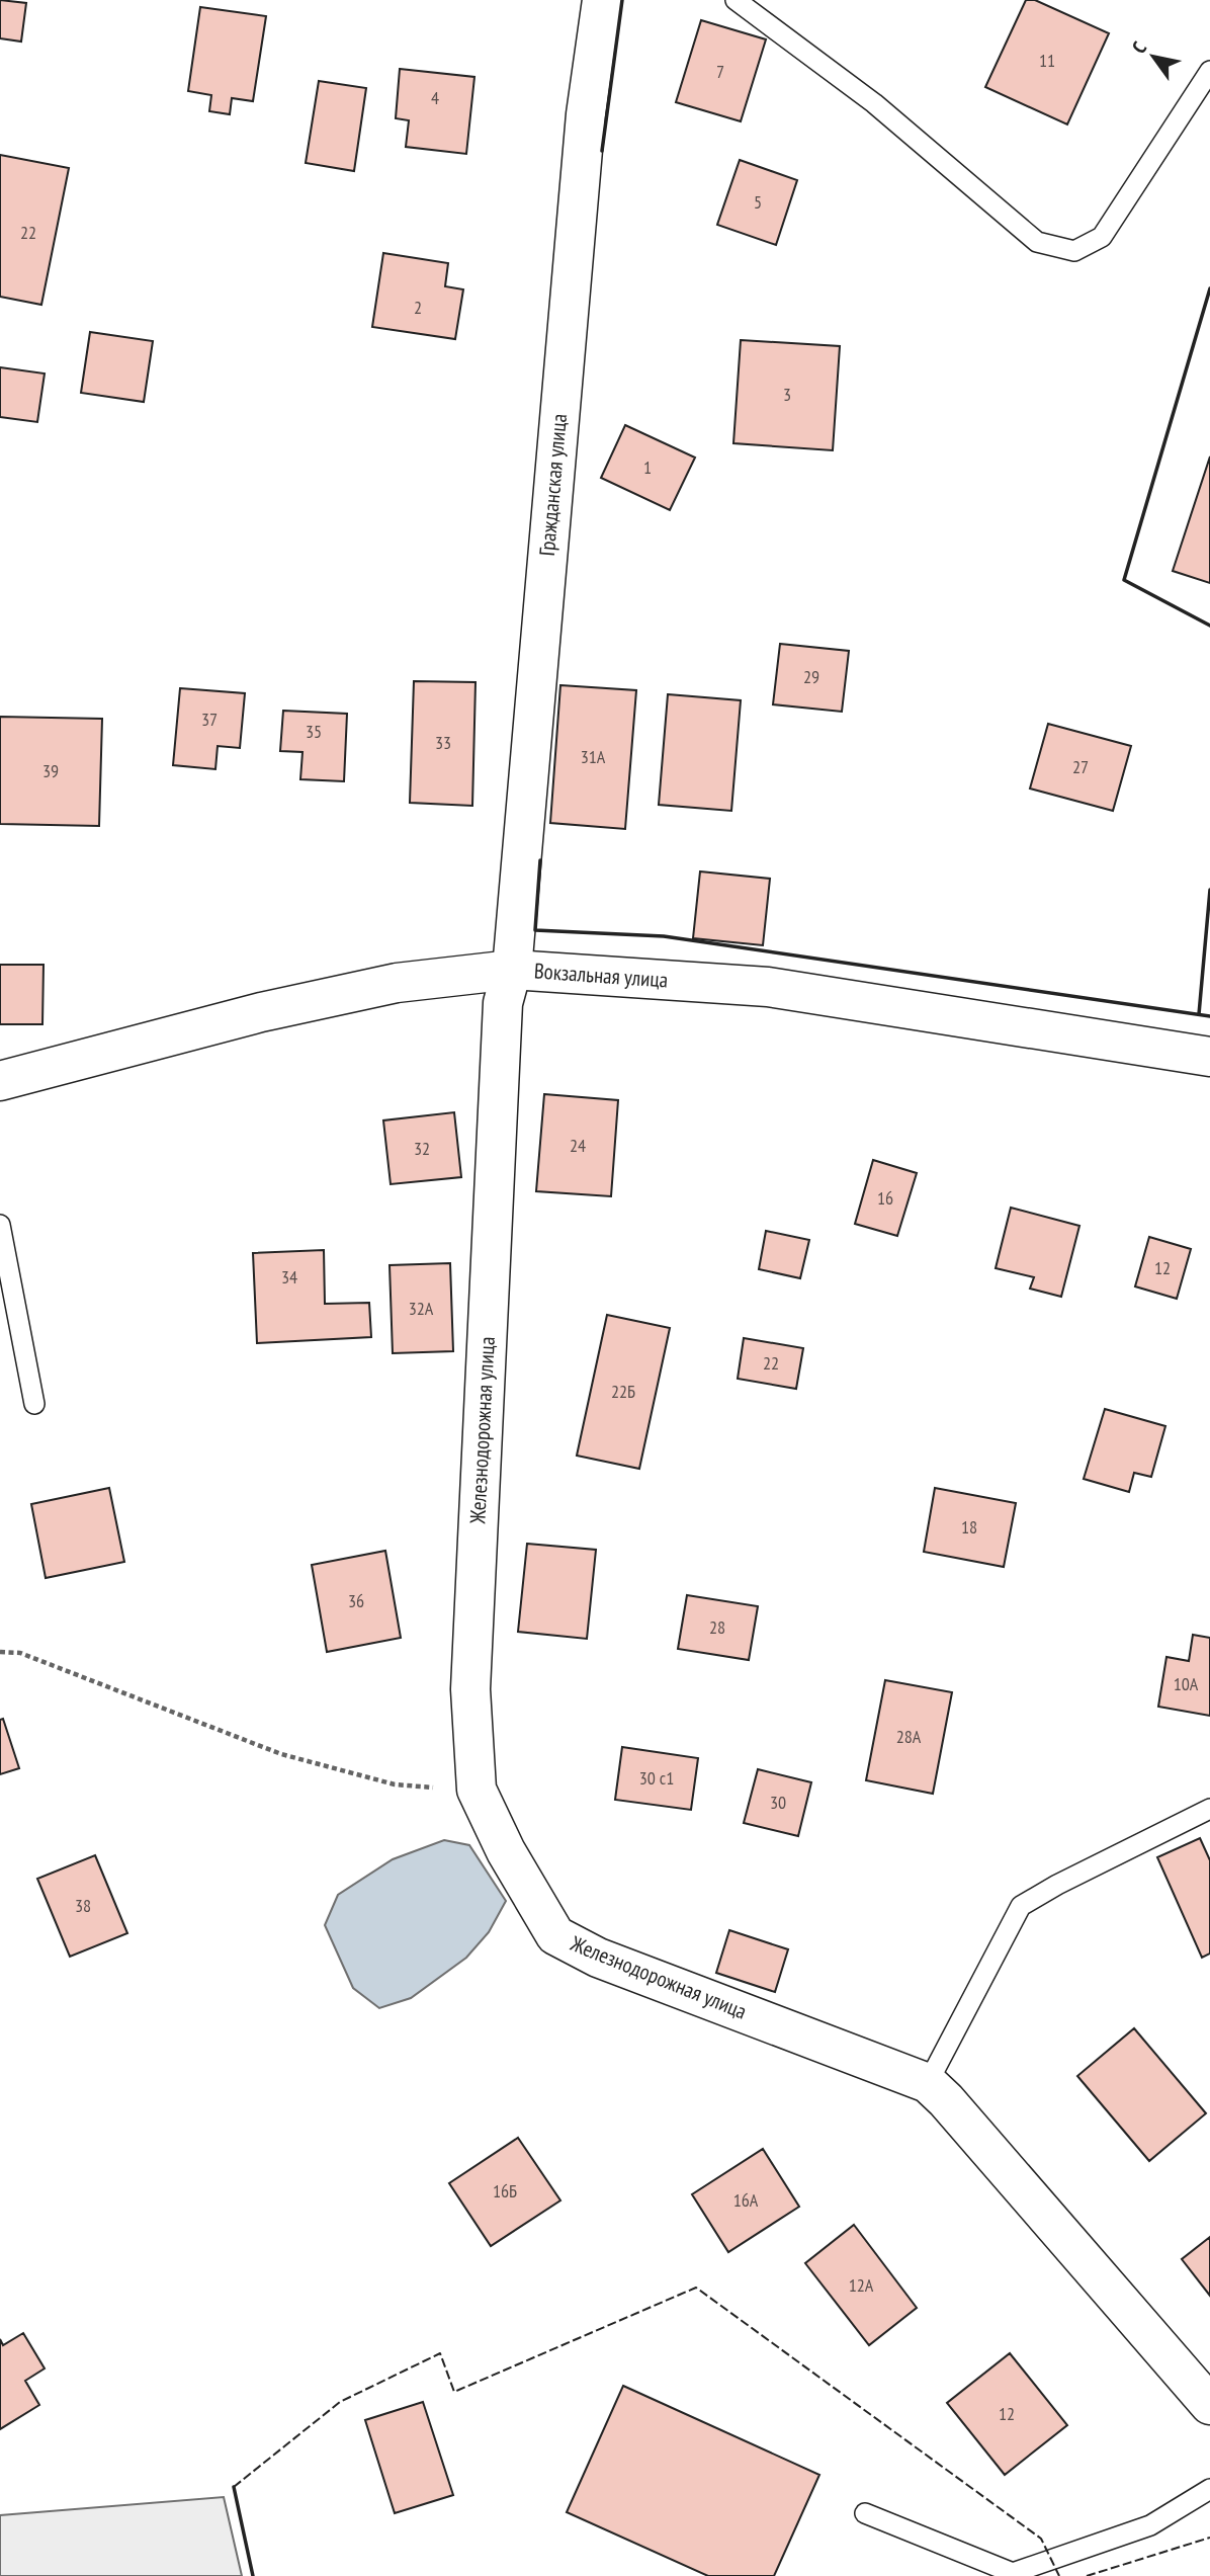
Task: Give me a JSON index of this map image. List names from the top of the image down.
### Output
{
  "streets": {
    "street": ["Гражданская улица", "Вокзальная улица", "Железнодорожная улица"]
  },
  "crossings": [
    ["Гражданская улица", "Вокзальная улица"],
    ["Гражданская улица", "Железнодорожная улица"],
    ["Вокзальная улица", "Железнодорожная улица"]
  ],
  "house_numbers": [
    "11",
    "7",
    "4",
    "5",
    "22",
    "2",
    "3",
    "1",
    "29",
    "37",
    "35",
    "33",
    "31А",
    "27",
    "39",
    "24",
    "32",
    "16",
    "12",
    "34",
    "32А",
    "22",
    "22Б",
    "18",
    "36",
    "28",
    "10А",
    "28А",
    "30 с1",
    "30",
    "38",
    "16Б",
    "16А",
    "12А",
    "12"
  ],
  "north": "top left"
}
